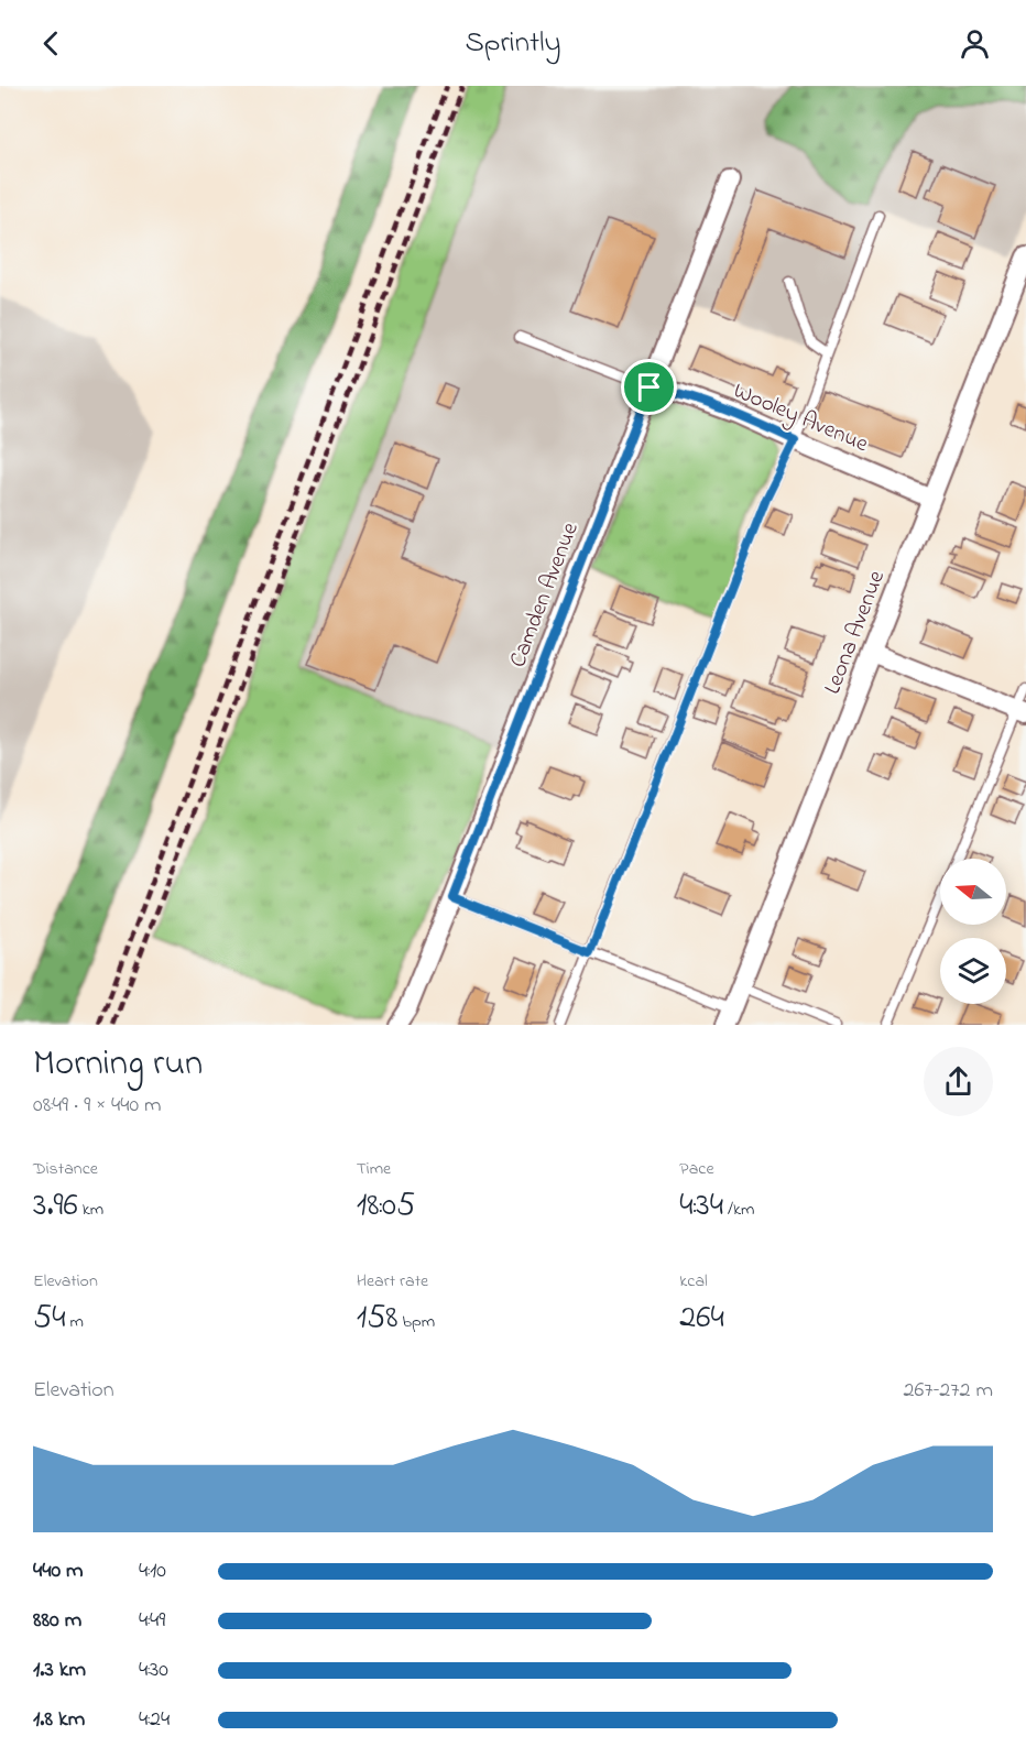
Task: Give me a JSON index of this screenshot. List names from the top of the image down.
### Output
{
  "streets": {
    "street": ["Wooley Avenue", "Camden Avenue", "Leona Avenue"]
  },
  "crossings": [
    ["Wooley Avenue", "Camden Avenue"],
    ["Wooley Avenue", "Leona Avenue"]
  ],
  "north": "left",
  "page": {
    "header": "Sprintly",
    "heading": ["Morning run", "08:49 · 9 × 440 m"],
    "stats": [
      ["Distance", "3.96 km"],
      ["Time", "18:05"],
      ["Pace", "4:34 /km"],
      ["Elevation", "54 m"],
      ["Heart rate", "158 bpm"],
      ["kcal", "264"]
    ],
    "chart": ["Elevation", "267–272 m"],
    "list": [
      {
        "name": "440 m",
        "note": "4:10"
      },
      {
        "name": "880 m",
        "note": "4:49"
      },
      {
        "name": "1.3 km",
        "note": "4:30"
      },
      {
        "name": "1.8 km",
        "note": "4:24"
      }
    ]
  }
}
